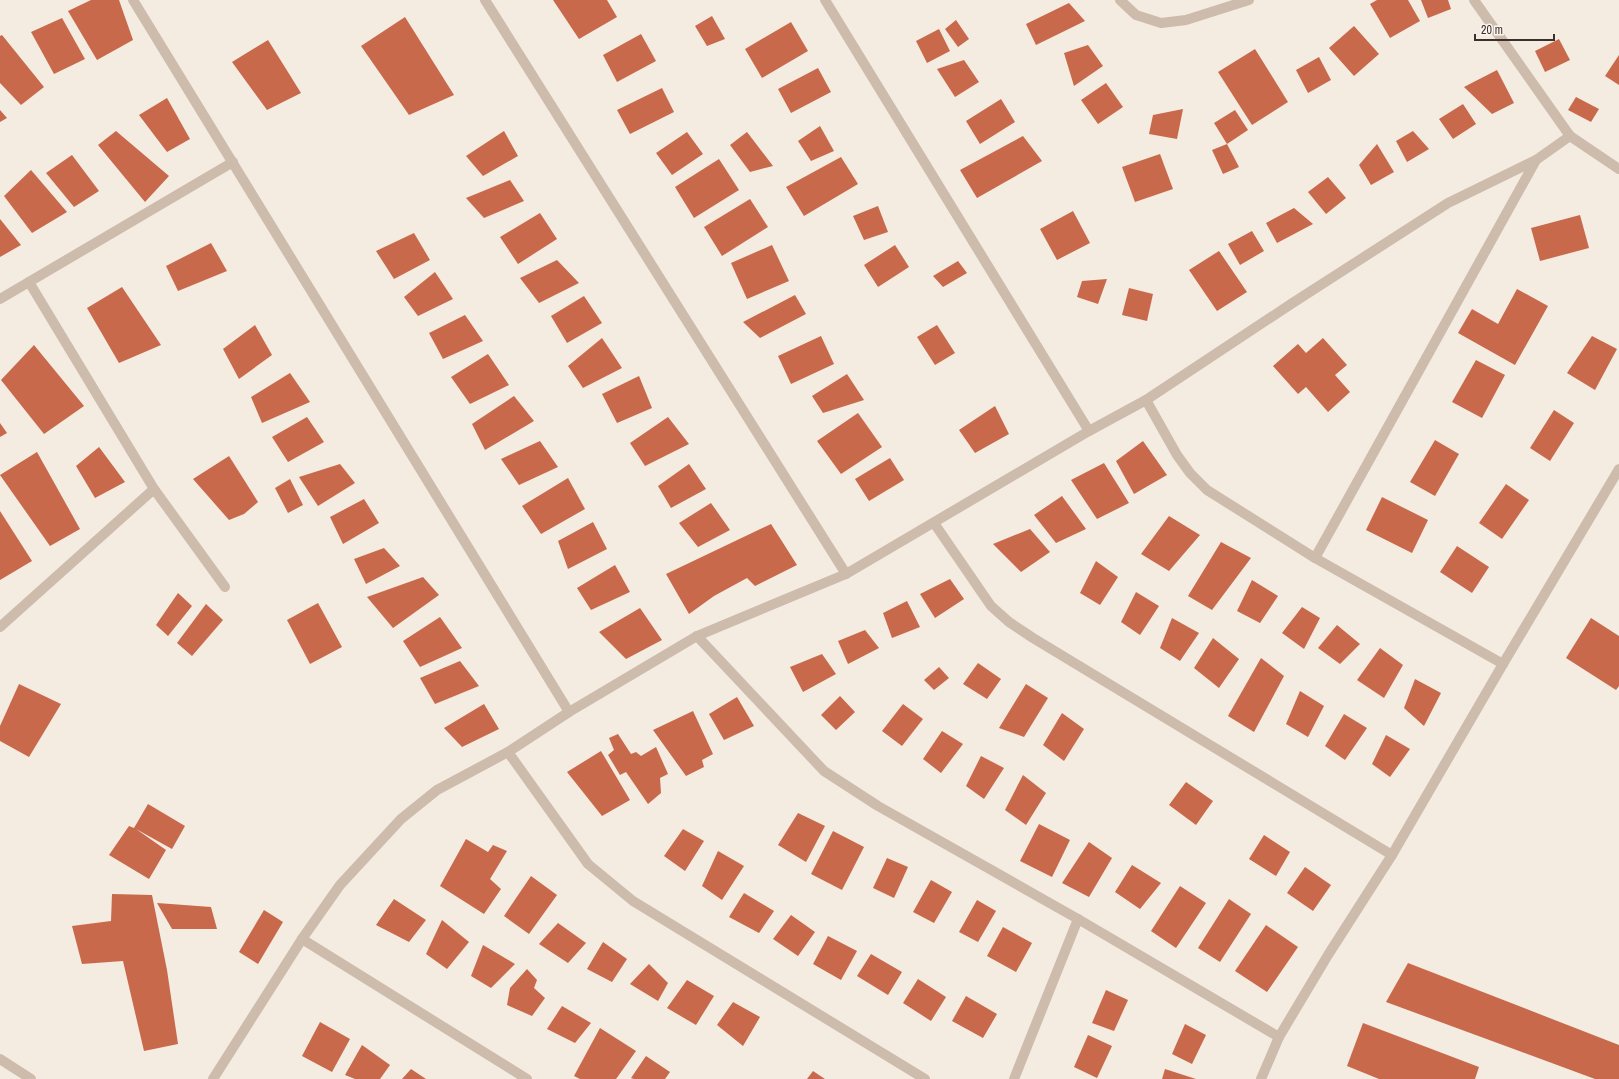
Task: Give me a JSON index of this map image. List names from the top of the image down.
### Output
{
  "scale_bar": "20 m"
}
